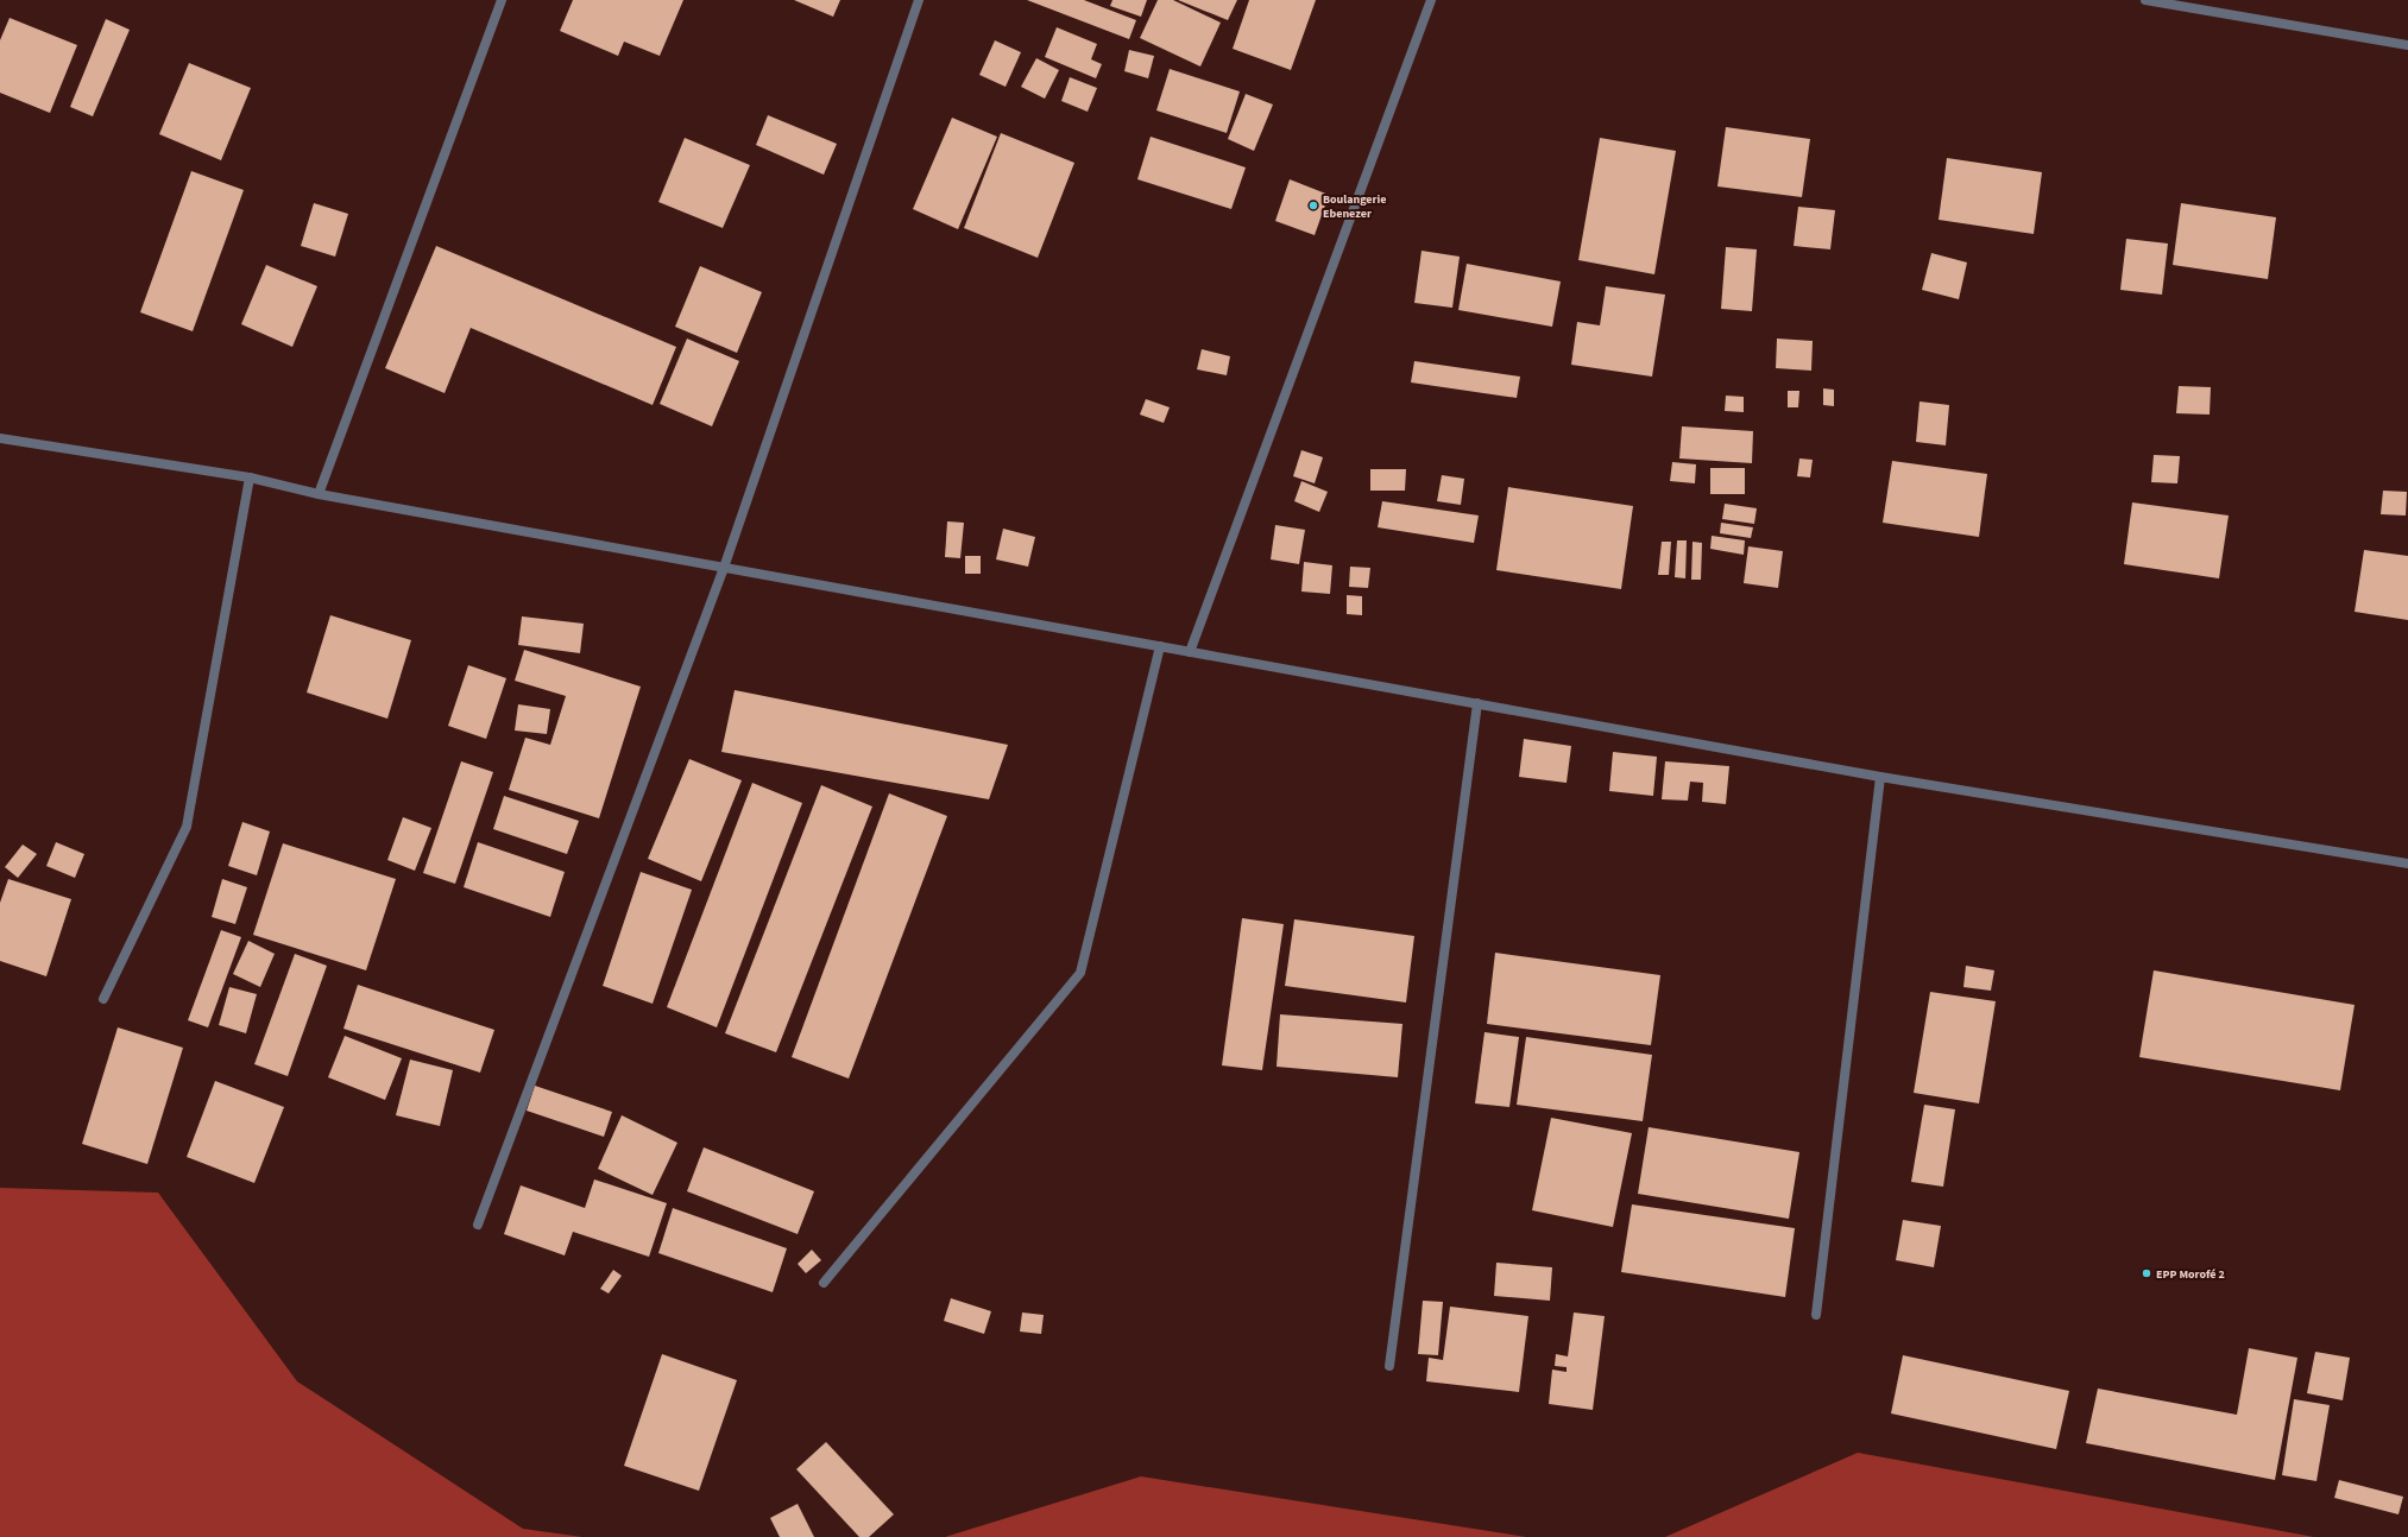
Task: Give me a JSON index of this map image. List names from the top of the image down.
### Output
{
  "places": ["Boulangerie Ebenezer", "EPP Morofé 2"]
}
